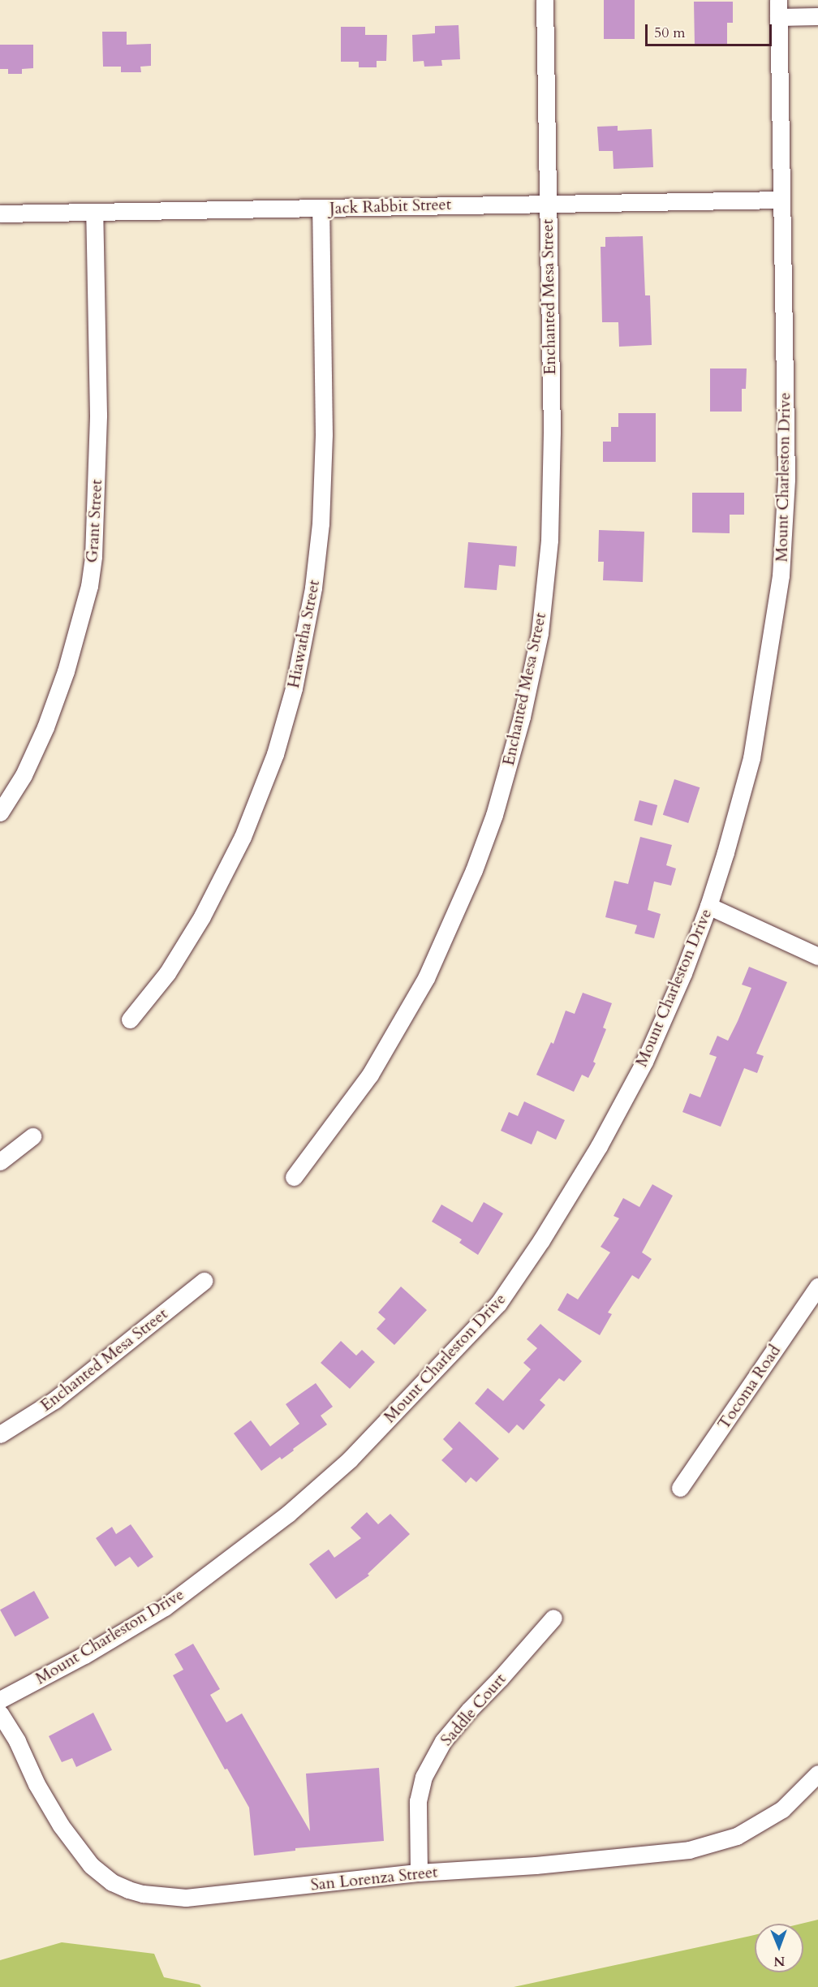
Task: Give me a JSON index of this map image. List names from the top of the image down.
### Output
{
  "streets": {
    "street": [
      "Jack Rabbit Street",
      "Enchanted Mesa Street",
      "Mount Charleston Drive",
      "Grant Street",
      "Hiawatha Street",
      "Tocoma Road",
      "Saddle Court",
      "San Lorenza Street"
    ]
  },
  "crossings": [
    ["Jack Rabbit Street", "Enchanted Mesa Street"],
    ["Jack Rabbit Street", "Mount Charleston Drive"],
    ["Jack Rabbit Street", "Grant Street"],
    ["Jack Rabbit Street", "Hiawatha Street"],
    ["Saddle Court", "San Lorenza Street"]
  ],
  "scale_bar": "50 m",
  "north": "bottom"
}
